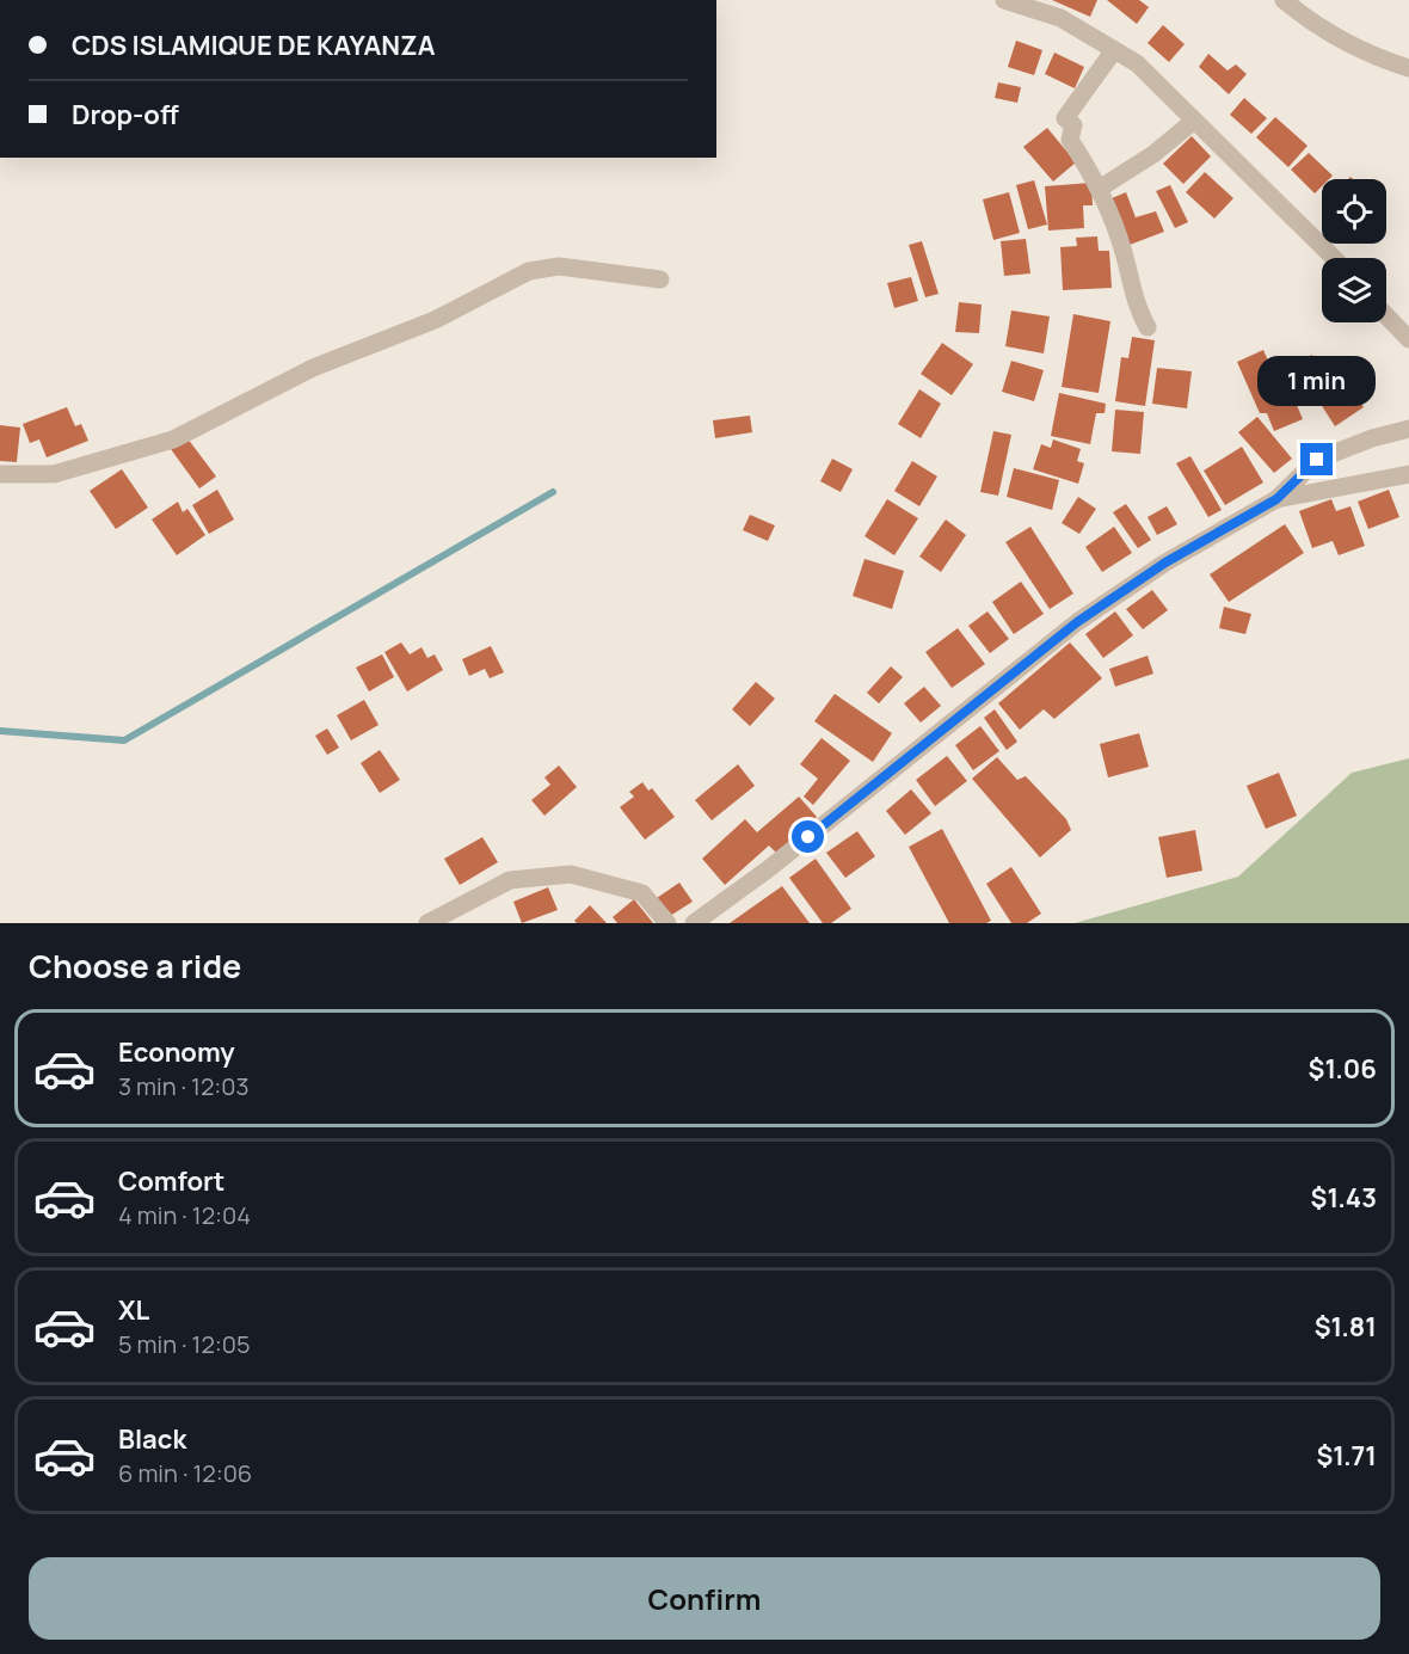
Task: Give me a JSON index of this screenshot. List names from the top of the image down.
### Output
{
  "page": {
    "banner": ["CDS ISLAMIQUE DE KAYANZA", "Drop-off"],
    "bubble": "1 min",
    "heading": "Choose a ride",
    "list": [
      {
        "name": "Economy",
        "note": "3 min · 12:03",
        "value": "$1.06"
      },
      {
        "name": "Comfort",
        "note": "4 min · 12:04",
        "value": "$1.43"
      },
      {
        "name": "XL",
        "note": "5 min · 12:05",
        "value": "$1.81"
      },
      {
        "name": "Black",
        "note": "6 min · 12:06",
        "value": "$1.71"
      }
    ],
    "buttons": "Confirm"
  }
}
